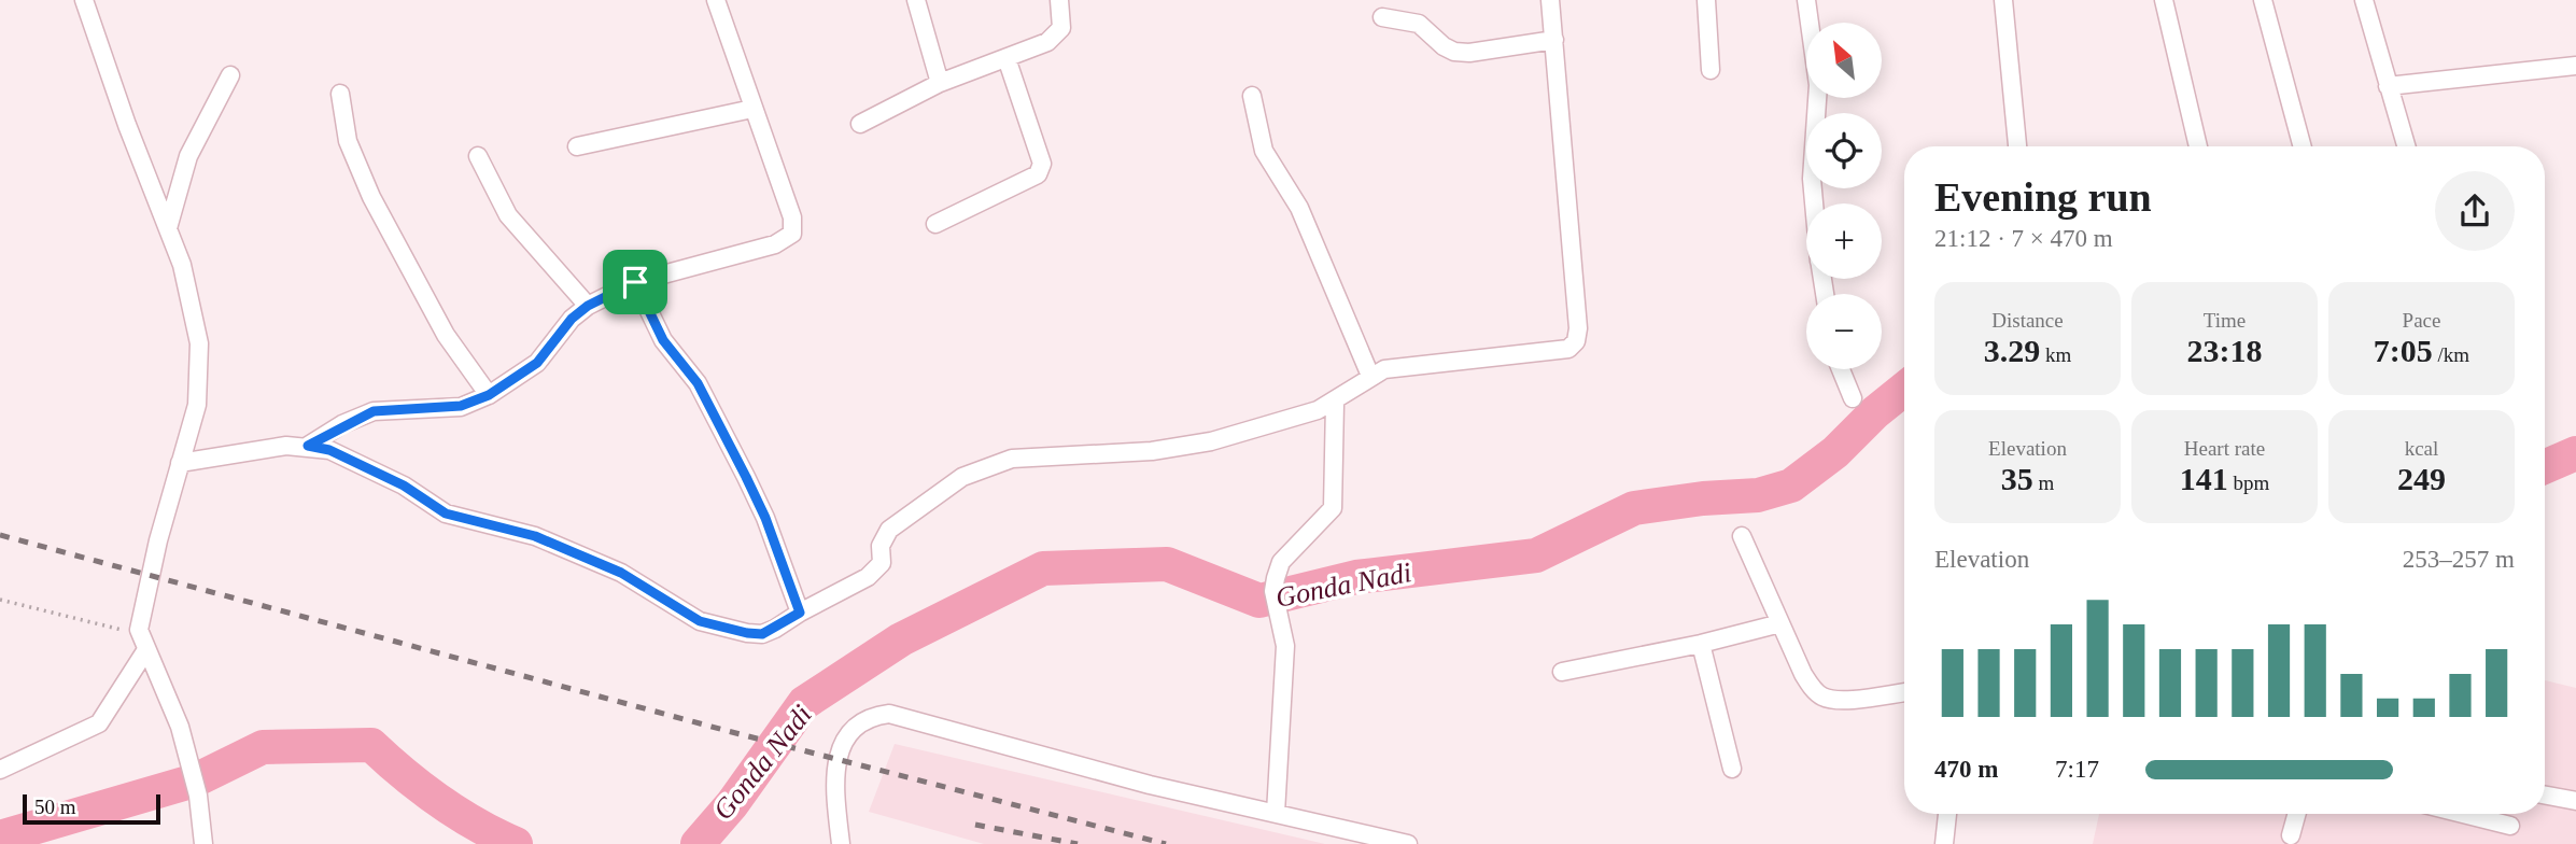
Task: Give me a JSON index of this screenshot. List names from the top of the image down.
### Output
{
  "water": ["Gonda Nadi"],
  "scale_bar": "50 m",
  "north": "top left",
  "page": {
    "map_buttons": ["+", "−"],
    "heading": ["Evening run", "21:12 · 7 × 470 m"],
    "stats": [
      ["Distance", "3.29 km"],
      ["Time", "23:18"],
      ["Pace", "7:05 /km"],
      ["Elevation", "35 m"],
      ["Heart rate", "141 bpm"],
      ["kcal", "249"]
    ],
    "chart": ["Elevation", "253–257 m"],
    "list": [
      {
        "name": "470 m",
        "note": "7:17"
      }
    ],
    "scale": "50 m"
  }
}
